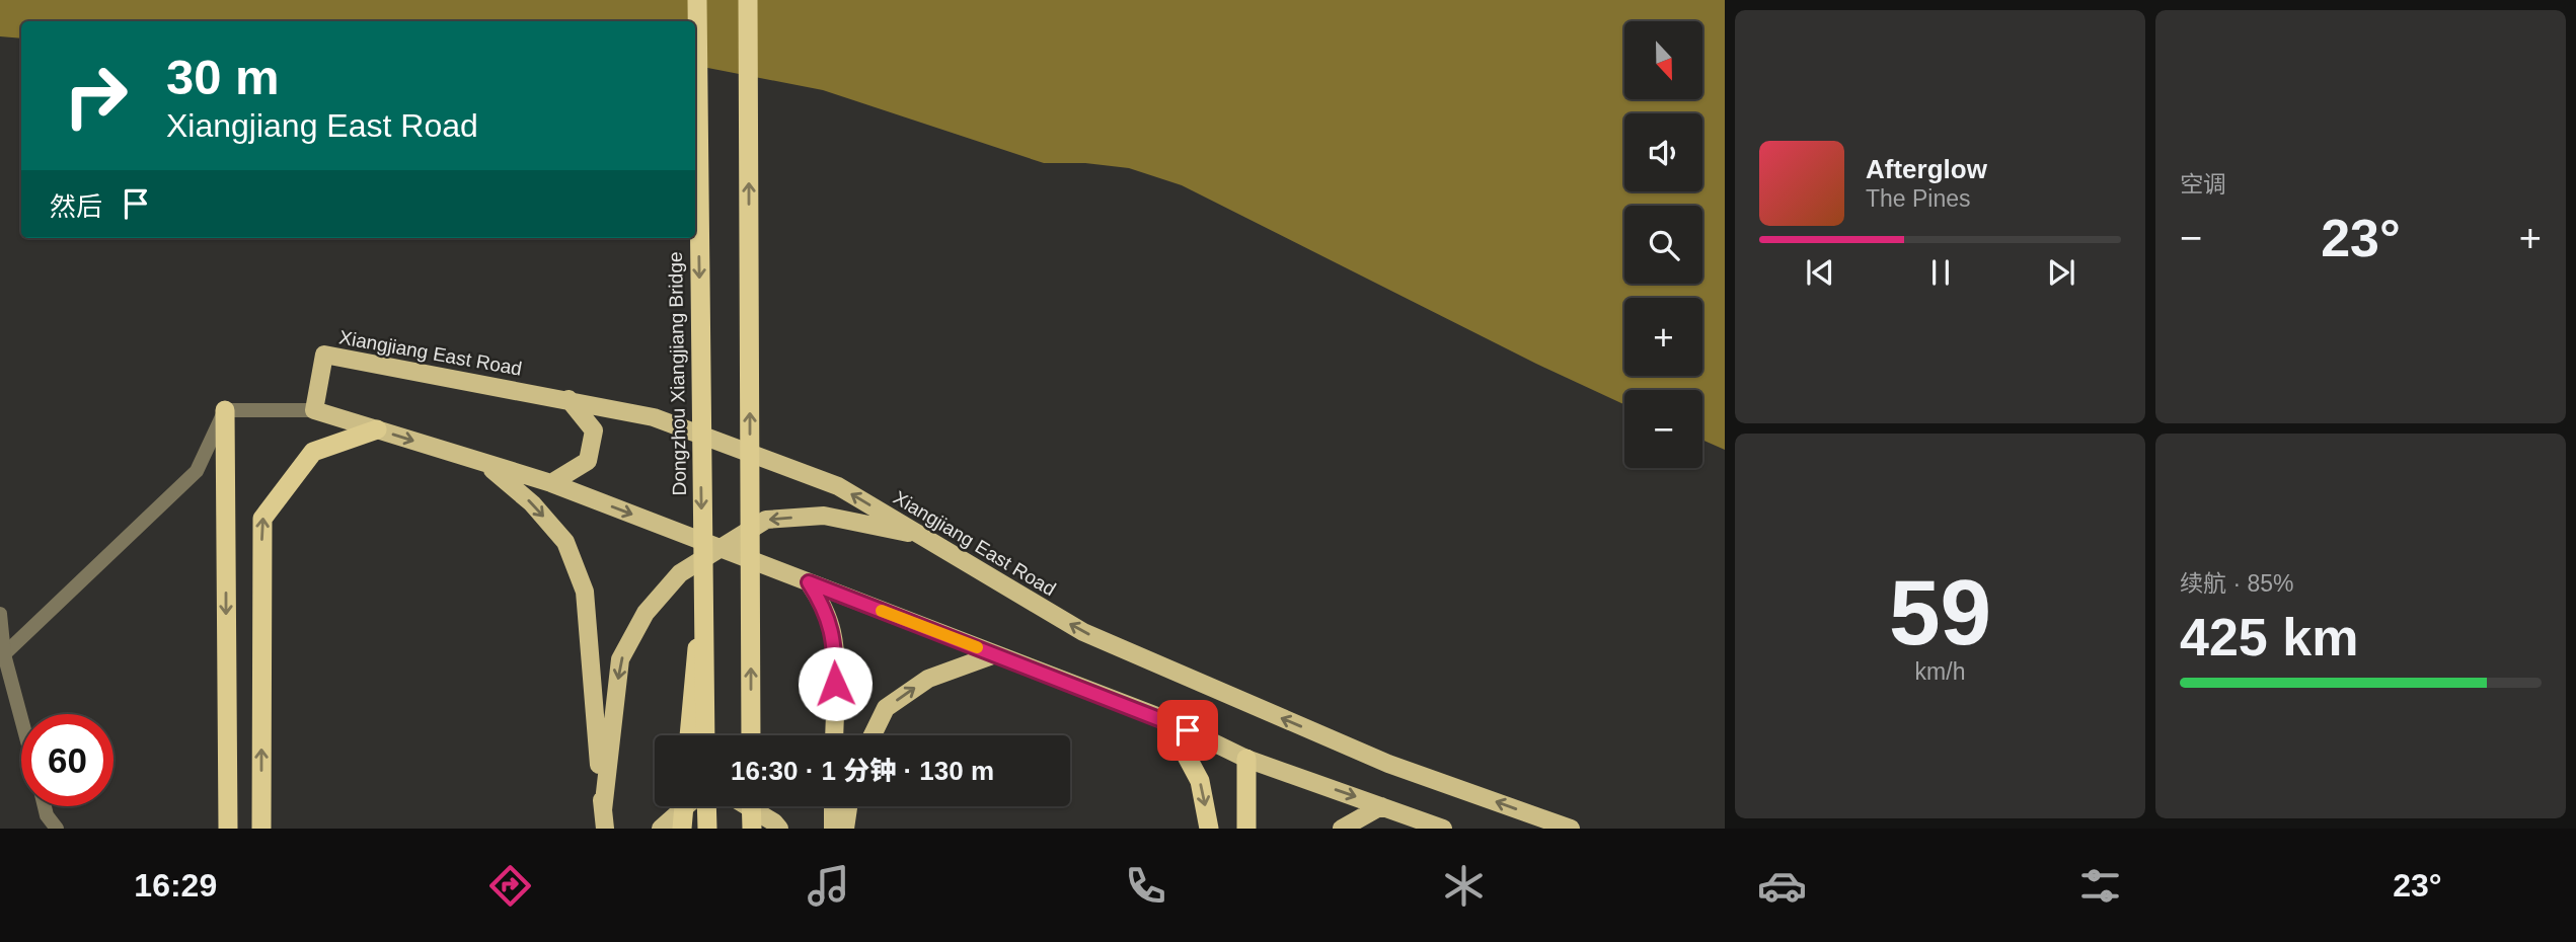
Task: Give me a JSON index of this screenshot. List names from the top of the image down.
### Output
{
  "streets": {
    "highway": ["Dongzhou Xiangjiang Bridge"],
    "main road": ["Xiangjiang East Road"]
  },
  "north": "bottom",
  "page": {
    "tile": [
      "空调",
      ["59", "km/h"],
      ["续航 · 85%", "425 km"]
    ],
    "map_buttons": ["+", "−"],
    "turn": ["30 m", "Xiangjiang East Road"],
    "song": ["Afterglow", "The Pines"],
    "then": "然后",
    "heat": ["−", "23°", "+"],
    "limit": "60",
    "trip": "16:30 · 1 分钟 · 130 m",
    "tabs": ["16:29", "23°"]
  }
}
